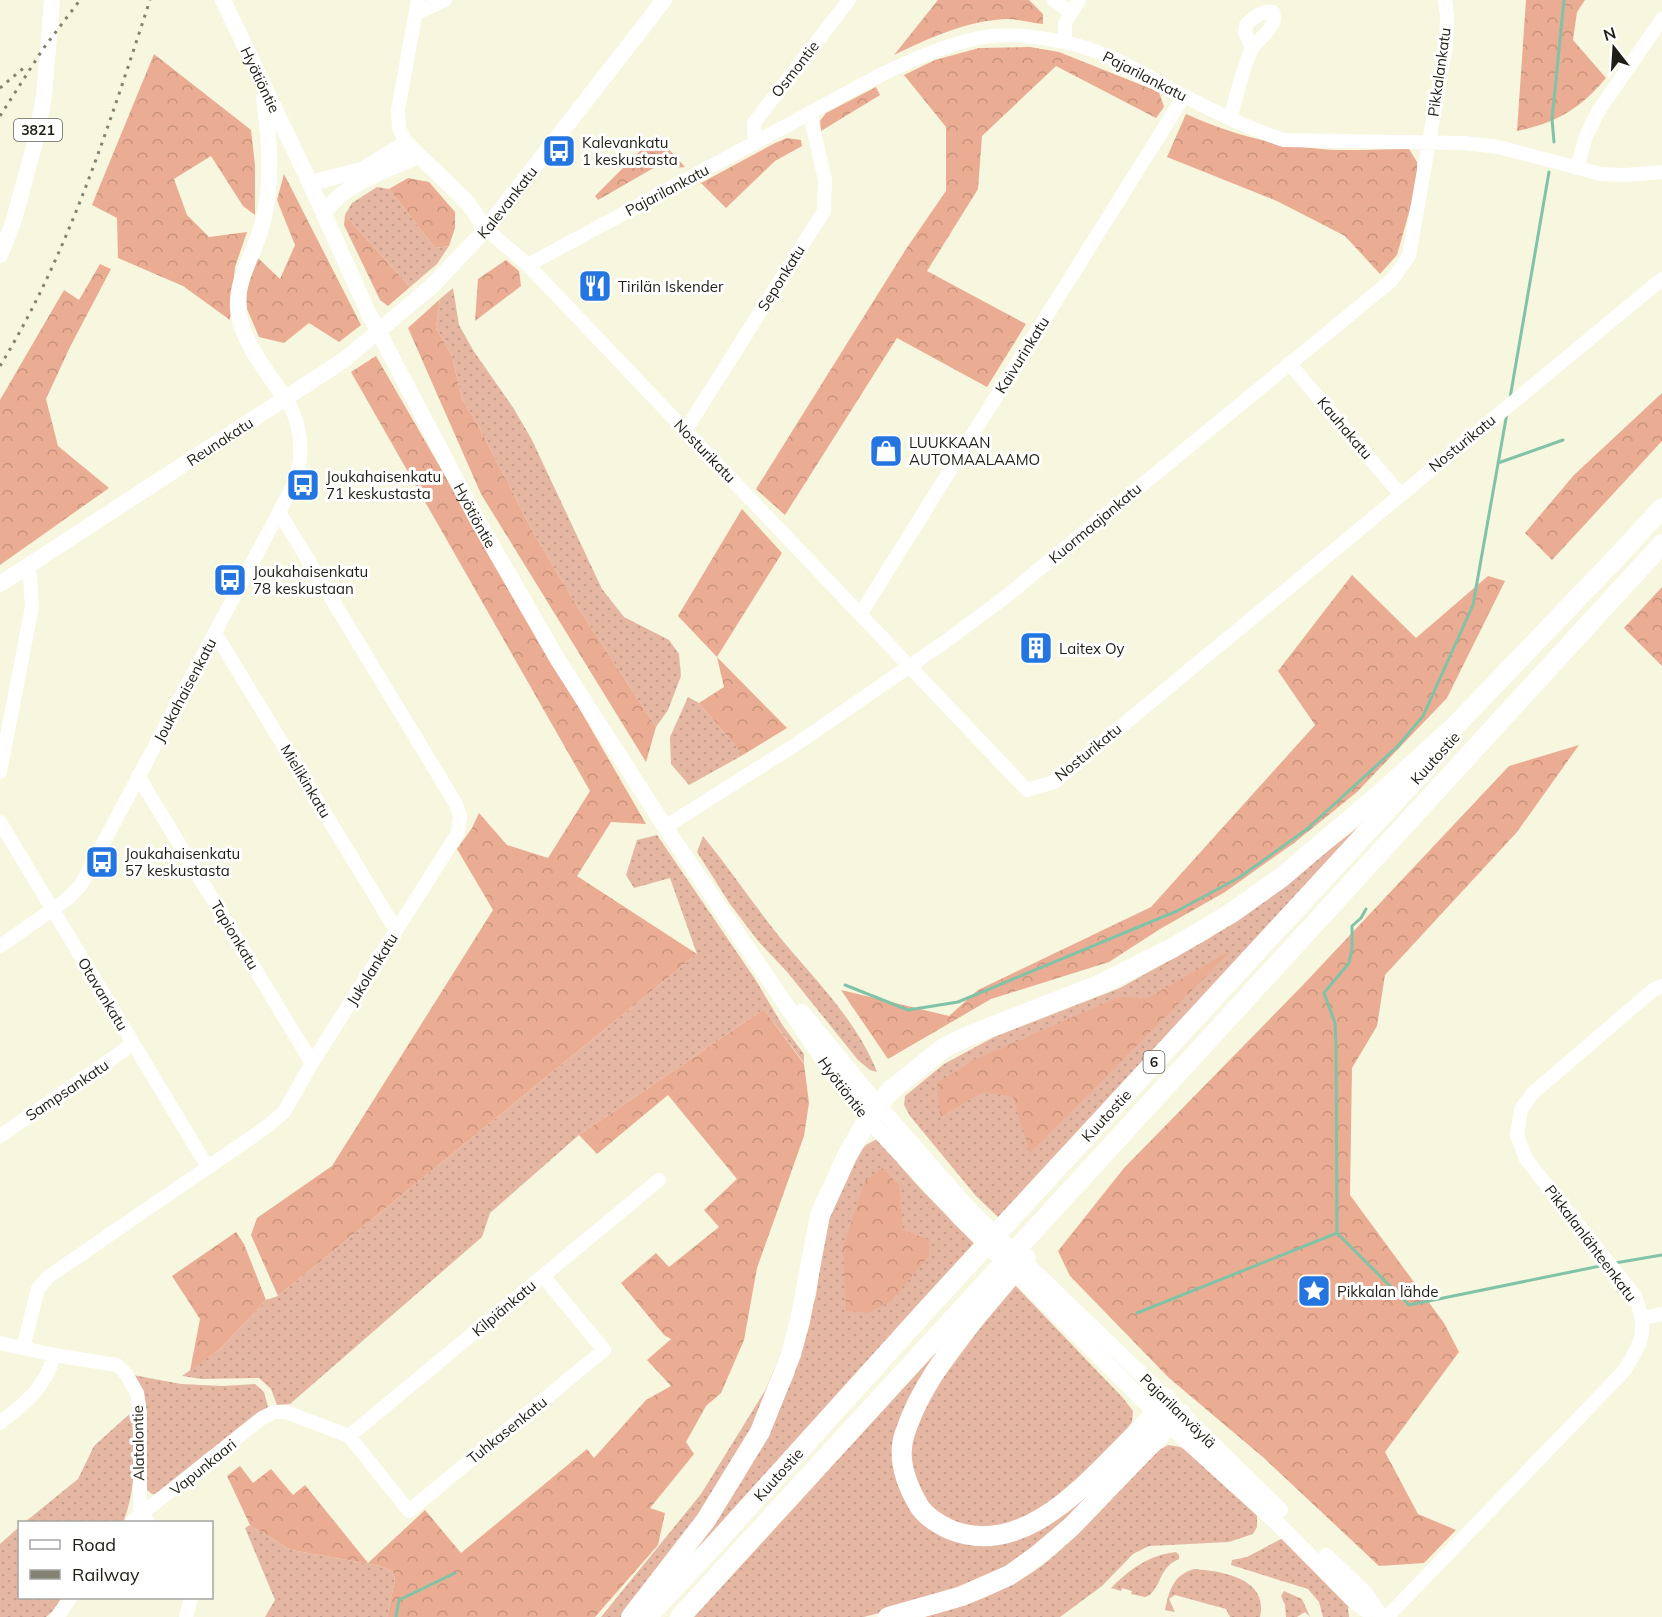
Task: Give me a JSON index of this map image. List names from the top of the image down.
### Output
{
  "streets": {
    "highway": ["Kuutostie", "6"],
    "main road": [
      "Hyötiöntie",
      "3821",
      "Kalevankatu",
      "Reunakatu",
      "Pajarilanväylä"
    ],
    "street": [
      "Osmontie",
      "Pikkalankatu",
      "Pajarilankatu",
      "Seponkatu",
      "Kaivurinkatu",
      "Kauhakatu",
      "Nosturikatu",
      "Kuormaajankatu",
      "Joukahaisenkatu",
      "Mielikinkatu",
      "Tapionkatu",
      "Jukolankatu",
      "Otavankatu",
      "Sampsankatu",
      "Pikkalanlähteenkatu",
      "Kilpiänkatu",
      "Tuhkasenkatu",
      "Alatalontie",
      "Vapunkaari"
    ]
  },
  "crossings": [
    ["Osmontie", "Pajarilankatu"],
    ["Pikkalankatu", "Pajarilankatu"],
    ["Pikkalankatu", "Kuormaajankatu"],
    ["Pajarilankatu", "Seponkatu"],
    ["Pajarilankatu", "Kaivurinkatu"],
    ["Pajarilankatu", "Nosturikatu"],
    ["Pajarilankatu", "Kuormaajankatu"],
    ["Hyötiöntie", "Kuormaajankatu"],
    ["Hyötiöntie", "Pajarilanväylä"],
    ["Kalevankatu", "Reunakatu"],
    ["Kalevankatu", "Nosturikatu"],
    ["Seponkatu", "Nosturikatu"],
    ["Kaivurinkatu", "Nosturikatu"],
    ["Kauhakatu", "Nosturikatu"],
    ["Kauhakatu", "Kuormaajankatu"],
    ["Reunakatu", "Joukahaisenkatu"],
    ["Nosturikatu", "Kuormaajankatu"],
    ["Joukahaisenkatu", "Mielikinkatu"],
    ["Joukahaisenkatu", "Tapionkatu"],
    ["Joukahaisenkatu", "Jukolankatu"],
    ["Joukahaisenkatu", "Otavankatu"],
    ["Mielikinkatu", "Jukolankatu"],
    ["Tapionkatu", "Jukolankatu"],
    ["Jukolankatu", "Otavankatu"],
    ["Otavankatu", "Sampsankatu"],
    ["Kilpiänkatu", "Tuhkasenkatu"],
    ["Kilpiänkatu", "Vapunkaari"],
    ["Tuhkasenkatu", "Vapunkaari"],
    ["Alatalontie", "Vapunkaari"]
  ],
  "places": {
    "bus stop": [
      "Kalevankatu 1 keskustasta",
      "Joukahaisenkatu 71 keskustasta",
      "Joukahaisenkatu 78 keskustaan",
      "Joukahaisenkatu 57 keskustasta"
    ],
    "restaurant": ["Tirilän Iskender"],
    "shop": ["LUUKKAAN AUTOMAALAAMO"],
    "building": ["Laitex Oy"],
    "place": ["Pikkalan lähde"]
  },
  "legend": ["Road", "Railway"],
  "north": "top"
}
